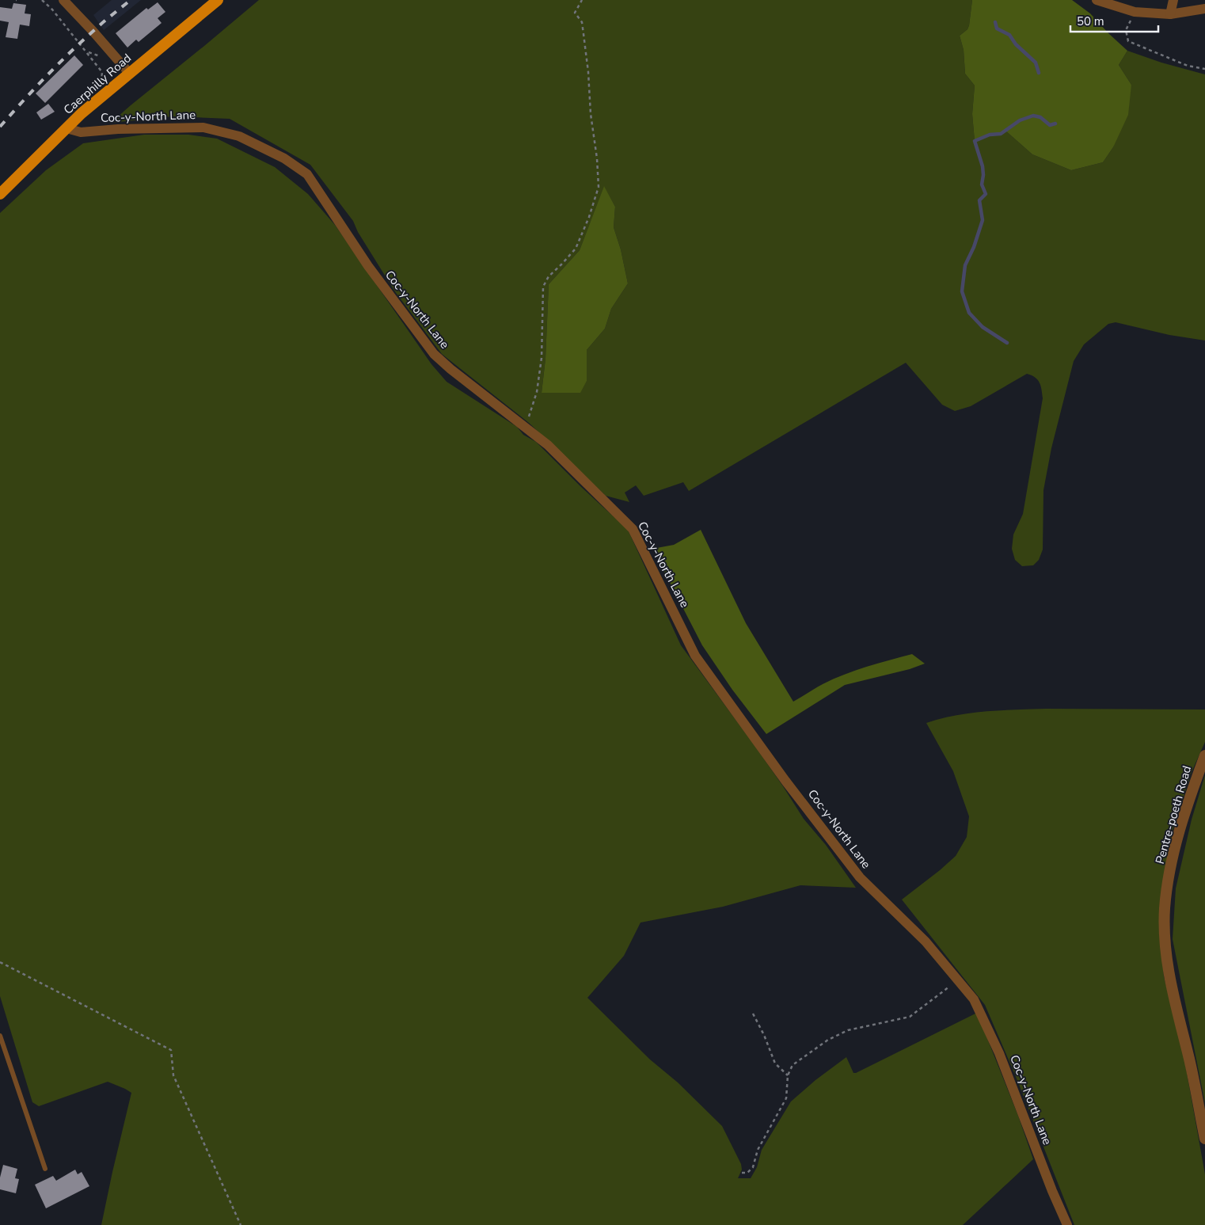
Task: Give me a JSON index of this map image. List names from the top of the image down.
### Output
{
  "streets": {
    "main road": ["Caerphilly Road"],
    "street": ["Coc-y-North Lane", "Pentre-poeth Road"]
  },
  "crossings": [
    ["Caerphilly Road", "Coc-y-North Lane"]
  ],
  "scale_bar": "50 m"
}
